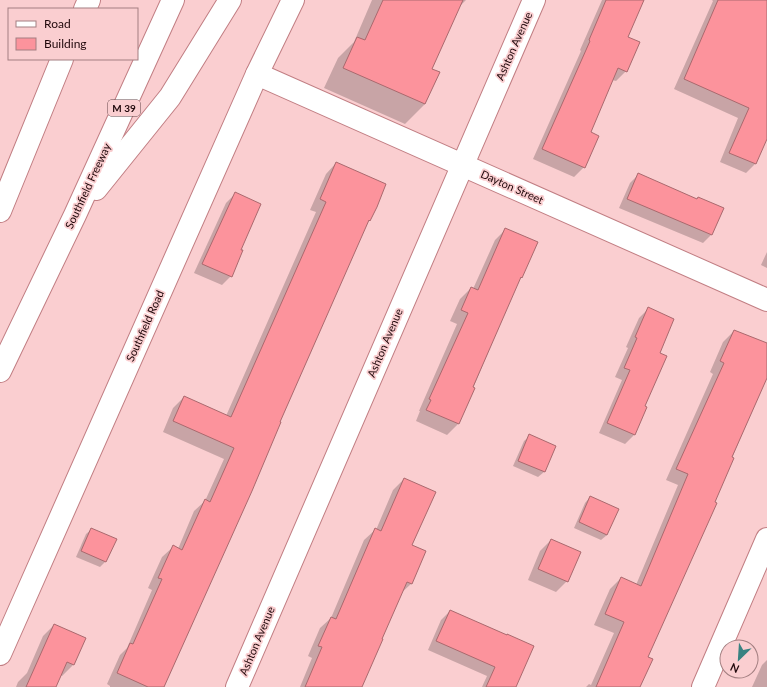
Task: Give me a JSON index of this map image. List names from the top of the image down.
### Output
{
  "streets": {
    "main road": [
      "Ashton Avenue",
      "M 39",
      "Southfield Freeway",
      "Dayton Street",
      "Southfield Road"
    ]
  },
  "crossings": [
    ["Ashton Avenue", "Dayton Street"],
    ["Dayton Street", "Southfield Road"]
  ],
  "legend": ["Road", "Building"],
  "north": "bottom left"
}
